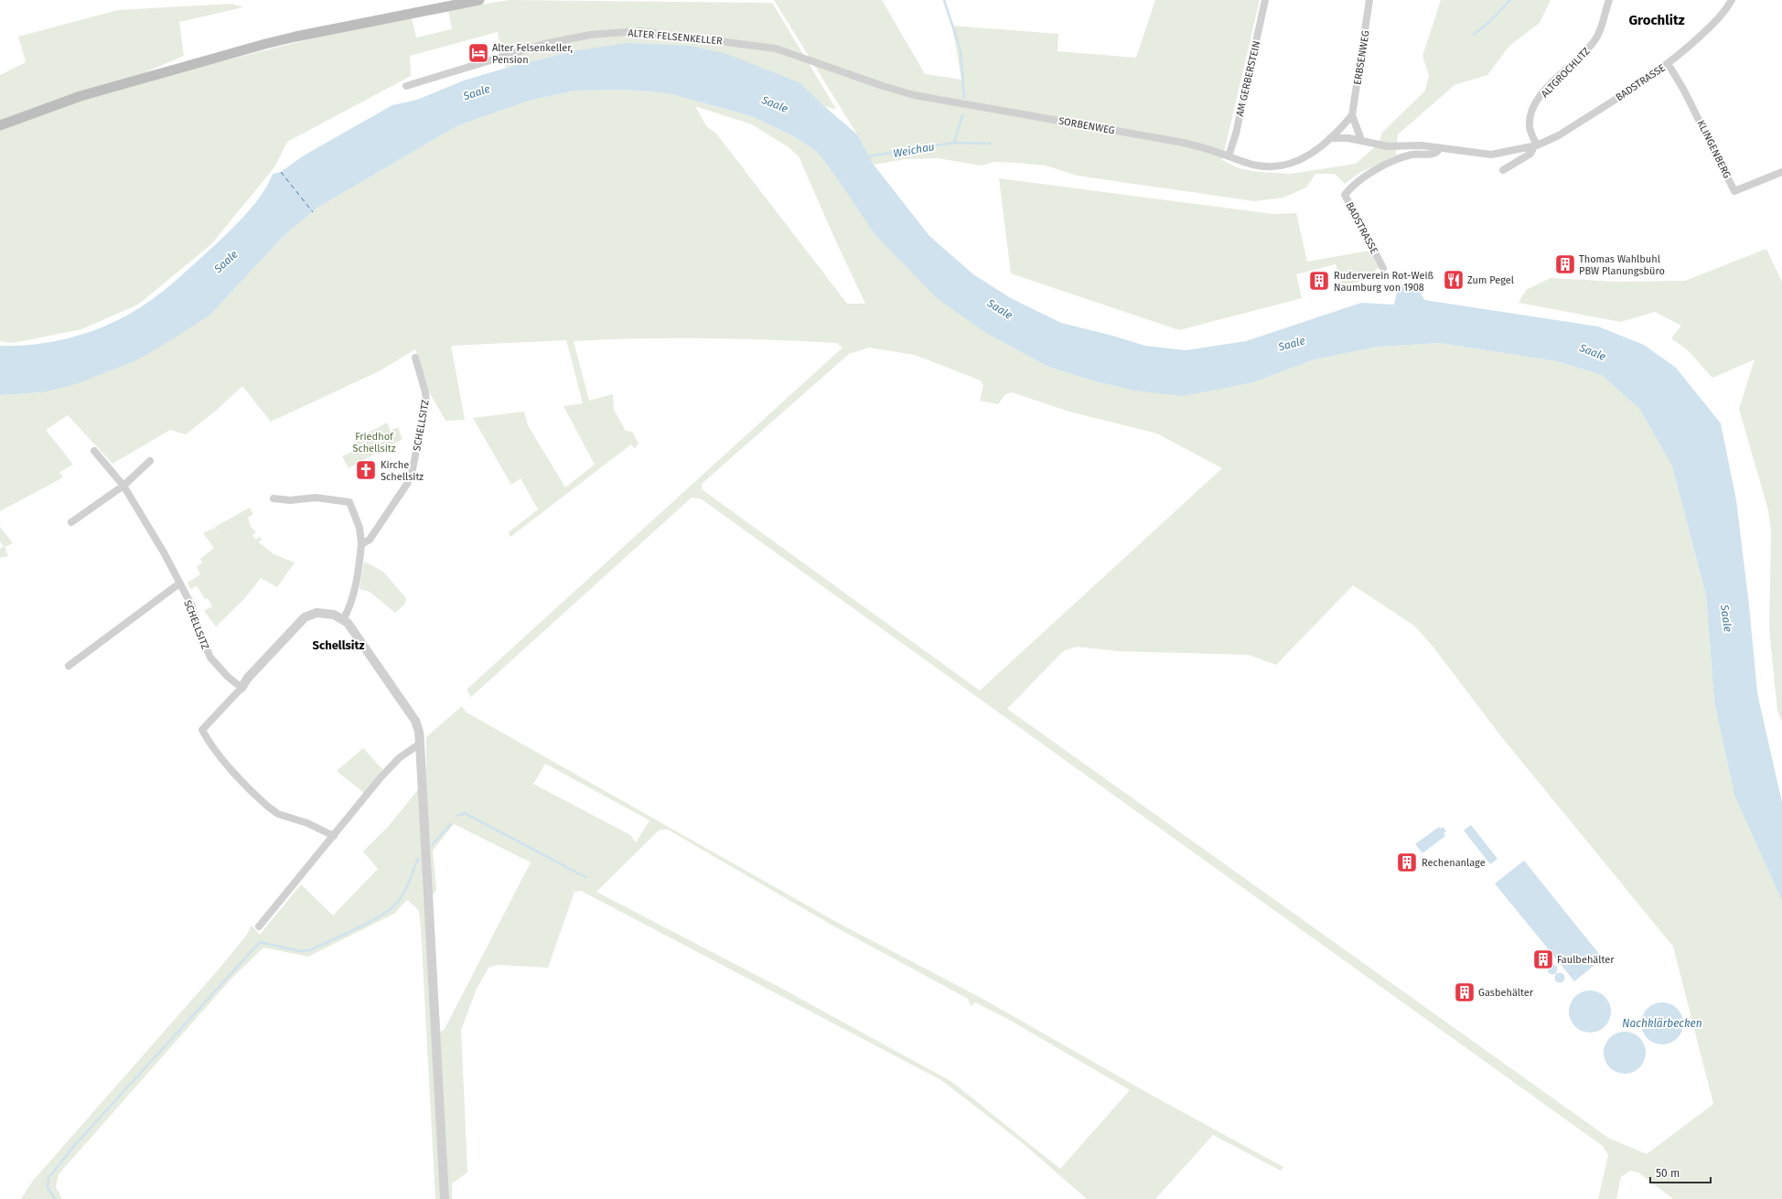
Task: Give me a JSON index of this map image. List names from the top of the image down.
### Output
{
  "streets": {
    "street": [
      "ALTER FELSENKELLER",
      "ERBSENWEG",
      "ALTGROCHLITZ",
      "AM GERBERSTEIN",
      "BADSTRASSE",
      "SORBENWEG",
      "KLINGENBERG",
      "SCHELLSITZ"
    ]
  },
  "crossings": [
    ["ALTER FELSENKELLER", "SORBENWEG"],
    ["ERBSENWEG", "SORBENWEG"],
    ["ALTGROCHLITZ", "BADSTRASSE"],
    ["AM GERBERSTEIN", "SORBENWEG"],
    ["BADSTRASSE", "KLINGENBERG"]
  ],
  "districts": ["Grochlitz", "Schellsitz"],
  "water": ["Saale", "Weichau", "Nachklärbecken"],
  "parks": ["Friedhof Schellsitz"],
  "places": {
    "hotel": ["Alter Felsenkeller, Pension"],
    "building": [
      "Thomas Wahlbuhl PBW Planungsbüro",
      "Ruderverein Rot-Weiß Naumburg von 1908",
      "Rechenanlage",
      "Faulbehälter",
      "Gasbehälter"
    ],
    "restaurant": ["Zum Pegel"],
    "church": ["Kirche Schellsitz"]
  },
  "scale_bar": "50 m"
}
